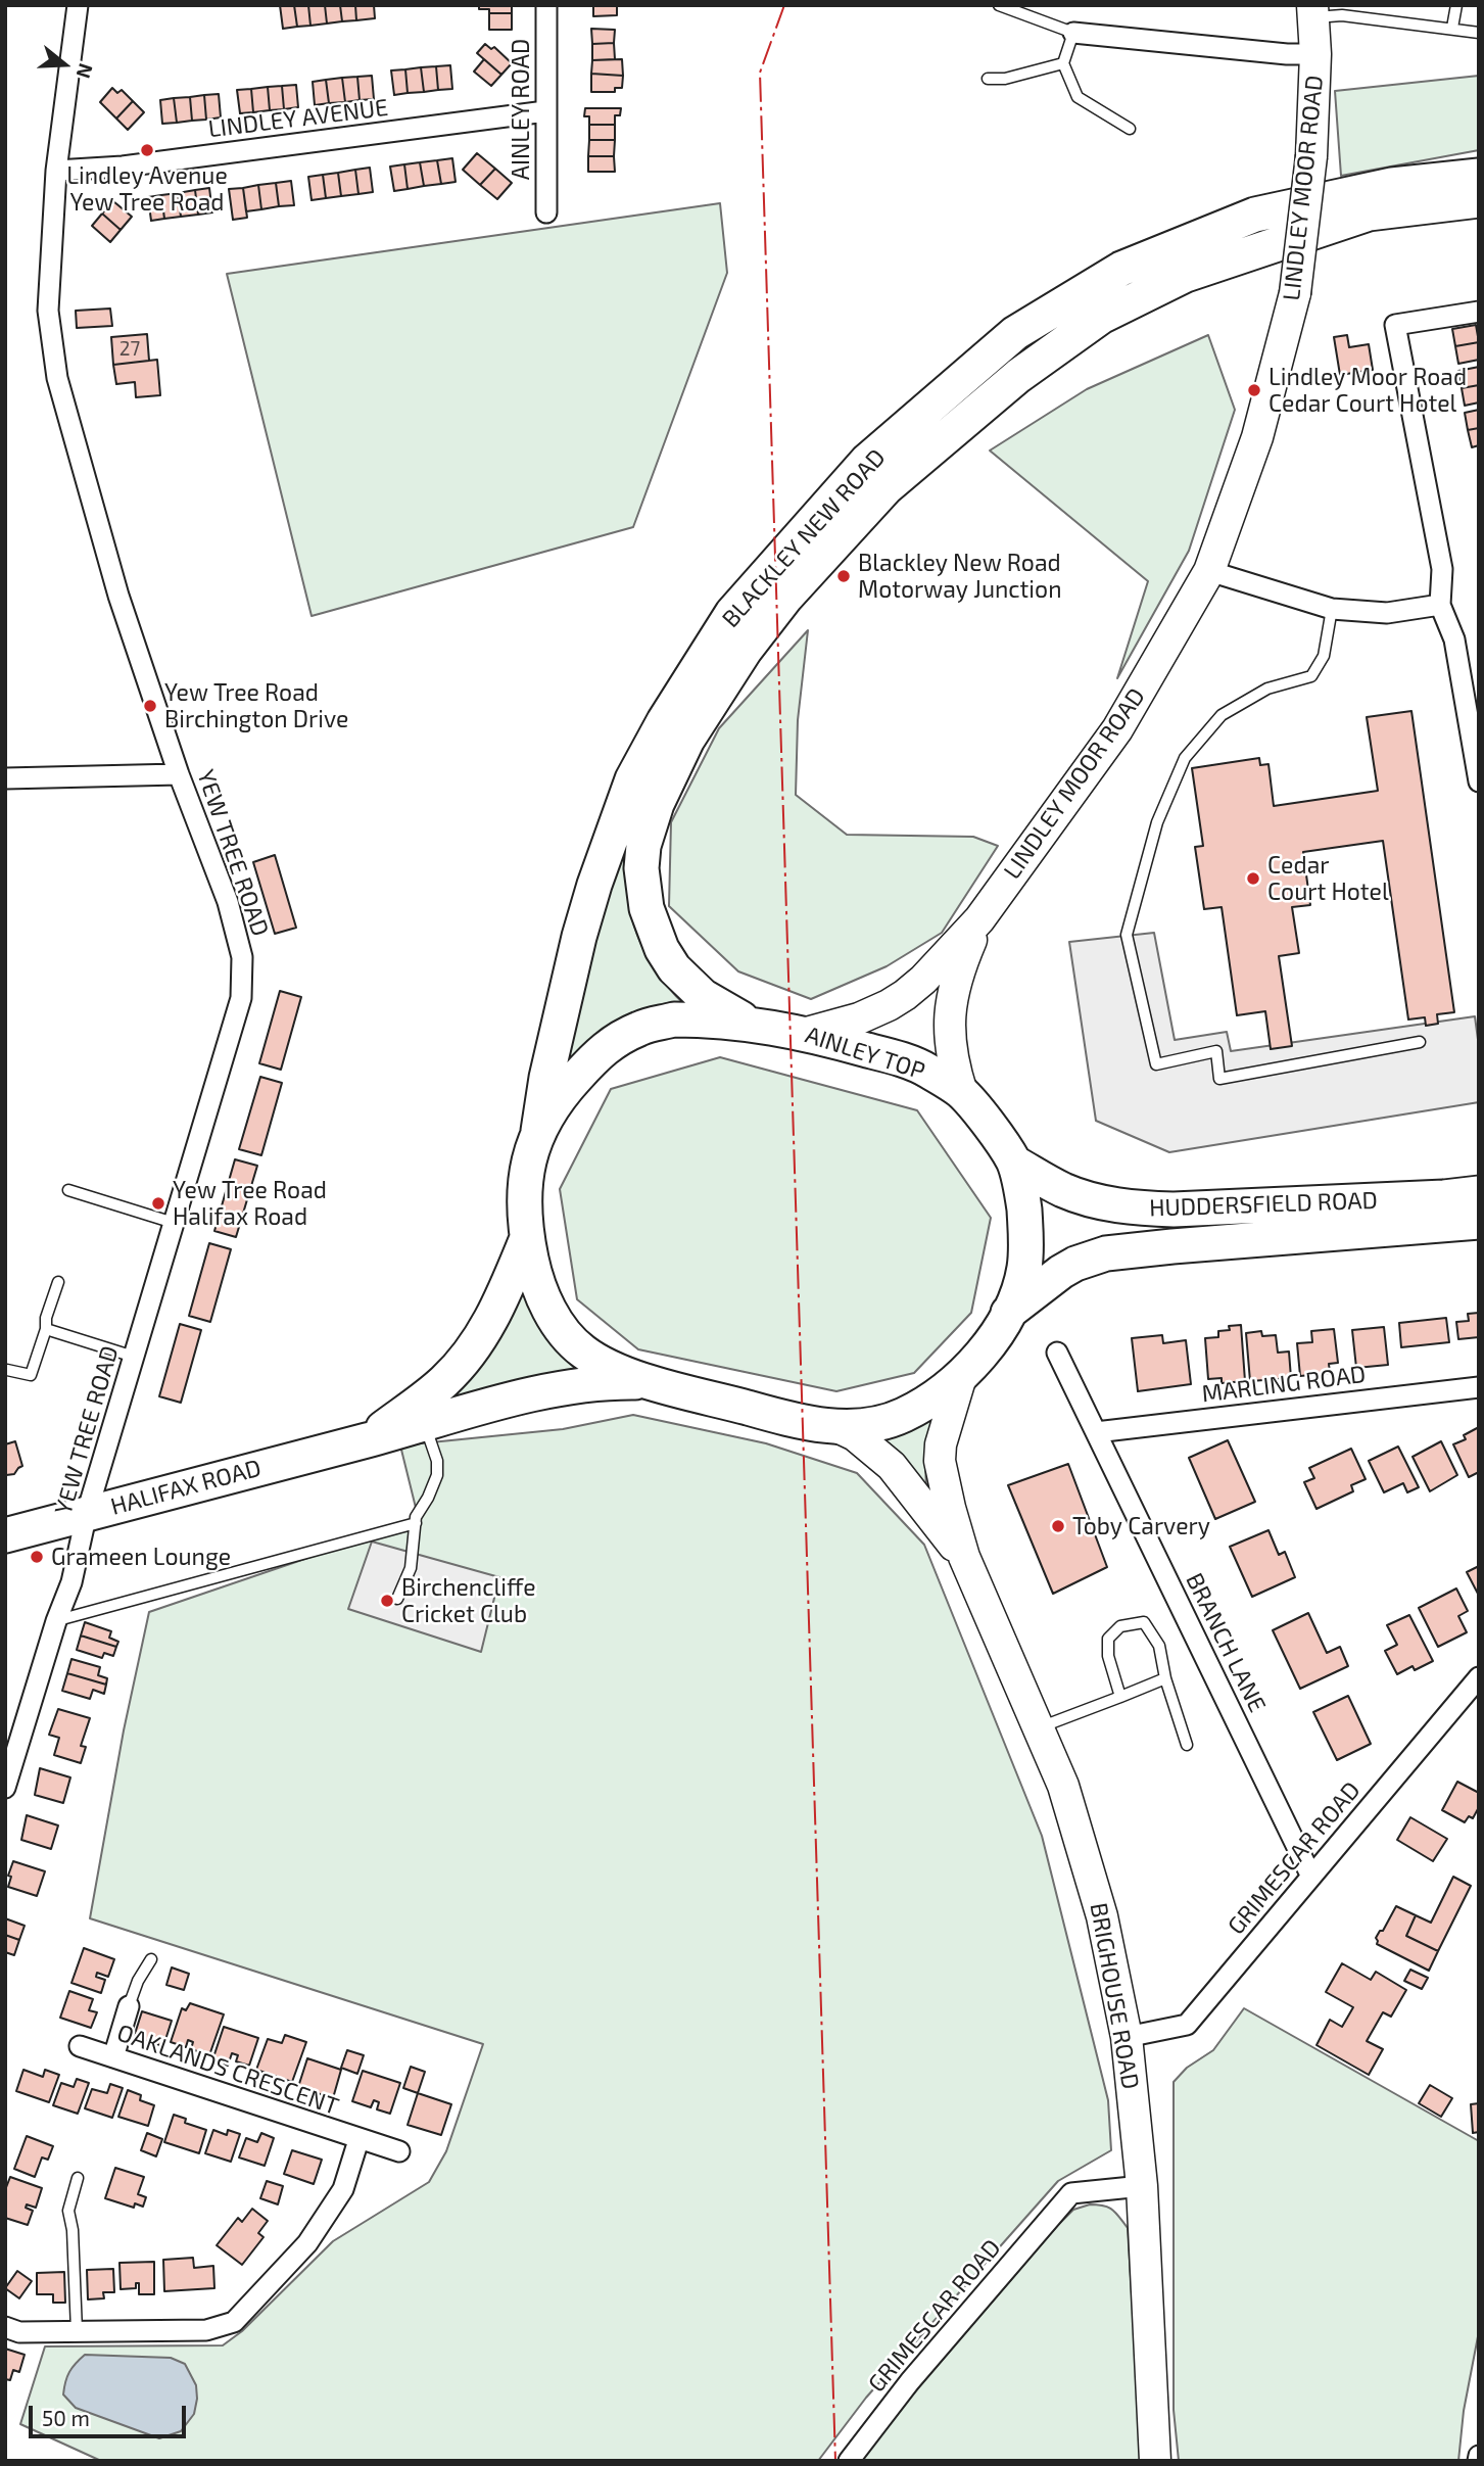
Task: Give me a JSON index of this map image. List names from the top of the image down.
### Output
{
  "streets": {
    "highway": [
      "BLACKLEY NEW ROAD",
      "AINLEY TOP",
      "HUDDERSFIELD ROAD",
      "HALIFAX ROAD"
    ],
    "main road": ["LINDLEY MOOR ROAD", "BRIGHOUSE ROAD"],
    "street": [
      "AINLEY ROAD",
      "LINDLEY AVENUE",
      "YEW TREE ROAD",
      "MARLING ROAD",
      "BRANCH LANE",
      "GRIMESCAR ROAD",
      "OAKLANDS CRESCENT"
    ]
  },
  "crossings": [
    ["AINLEY ROAD", "LINDLEY AVENUE"],
    ["LINDLEY AVENUE", "YEW TREE ROAD"],
    ["LINDLEY MOOR ROAD", "AINLEY TOP"],
    ["BLACKLEY NEW ROAD", "AINLEY TOP"],
    ["YEW TREE ROAD", "HALIFAX ROAD"],
    ["AINLEY TOP", "HUDDERSFIELD ROAD"],
    ["AINLEY TOP", "HALIFAX ROAD"],
    ["MARLING ROAD", "BRANCH LANE"],
    ["BRANCH LANE", "GRIMESCAR ROAD"],
    ["GRIMESCAR ROAD", "BRIGHOUSE ROAD"]
  ],
  "places": [
    "Lindley Avenue Yew Tree Road",
    "Lindley Moor Road Cedar Court Hotel",
    "Blackley New Road Motorway Junction",
    "Yew Tree Road Birchington Drive",
    "Cedar Court Hotel",
    "Yew Tree Road Halifax Road",
    "Toby Carvery",
    "Grameen Lounge",
    "Birchencliffe Cricket Club"
  ],
  "house_numbers": ["27"],
  "scale_bar": "50 m",
  "north": "right"
}
